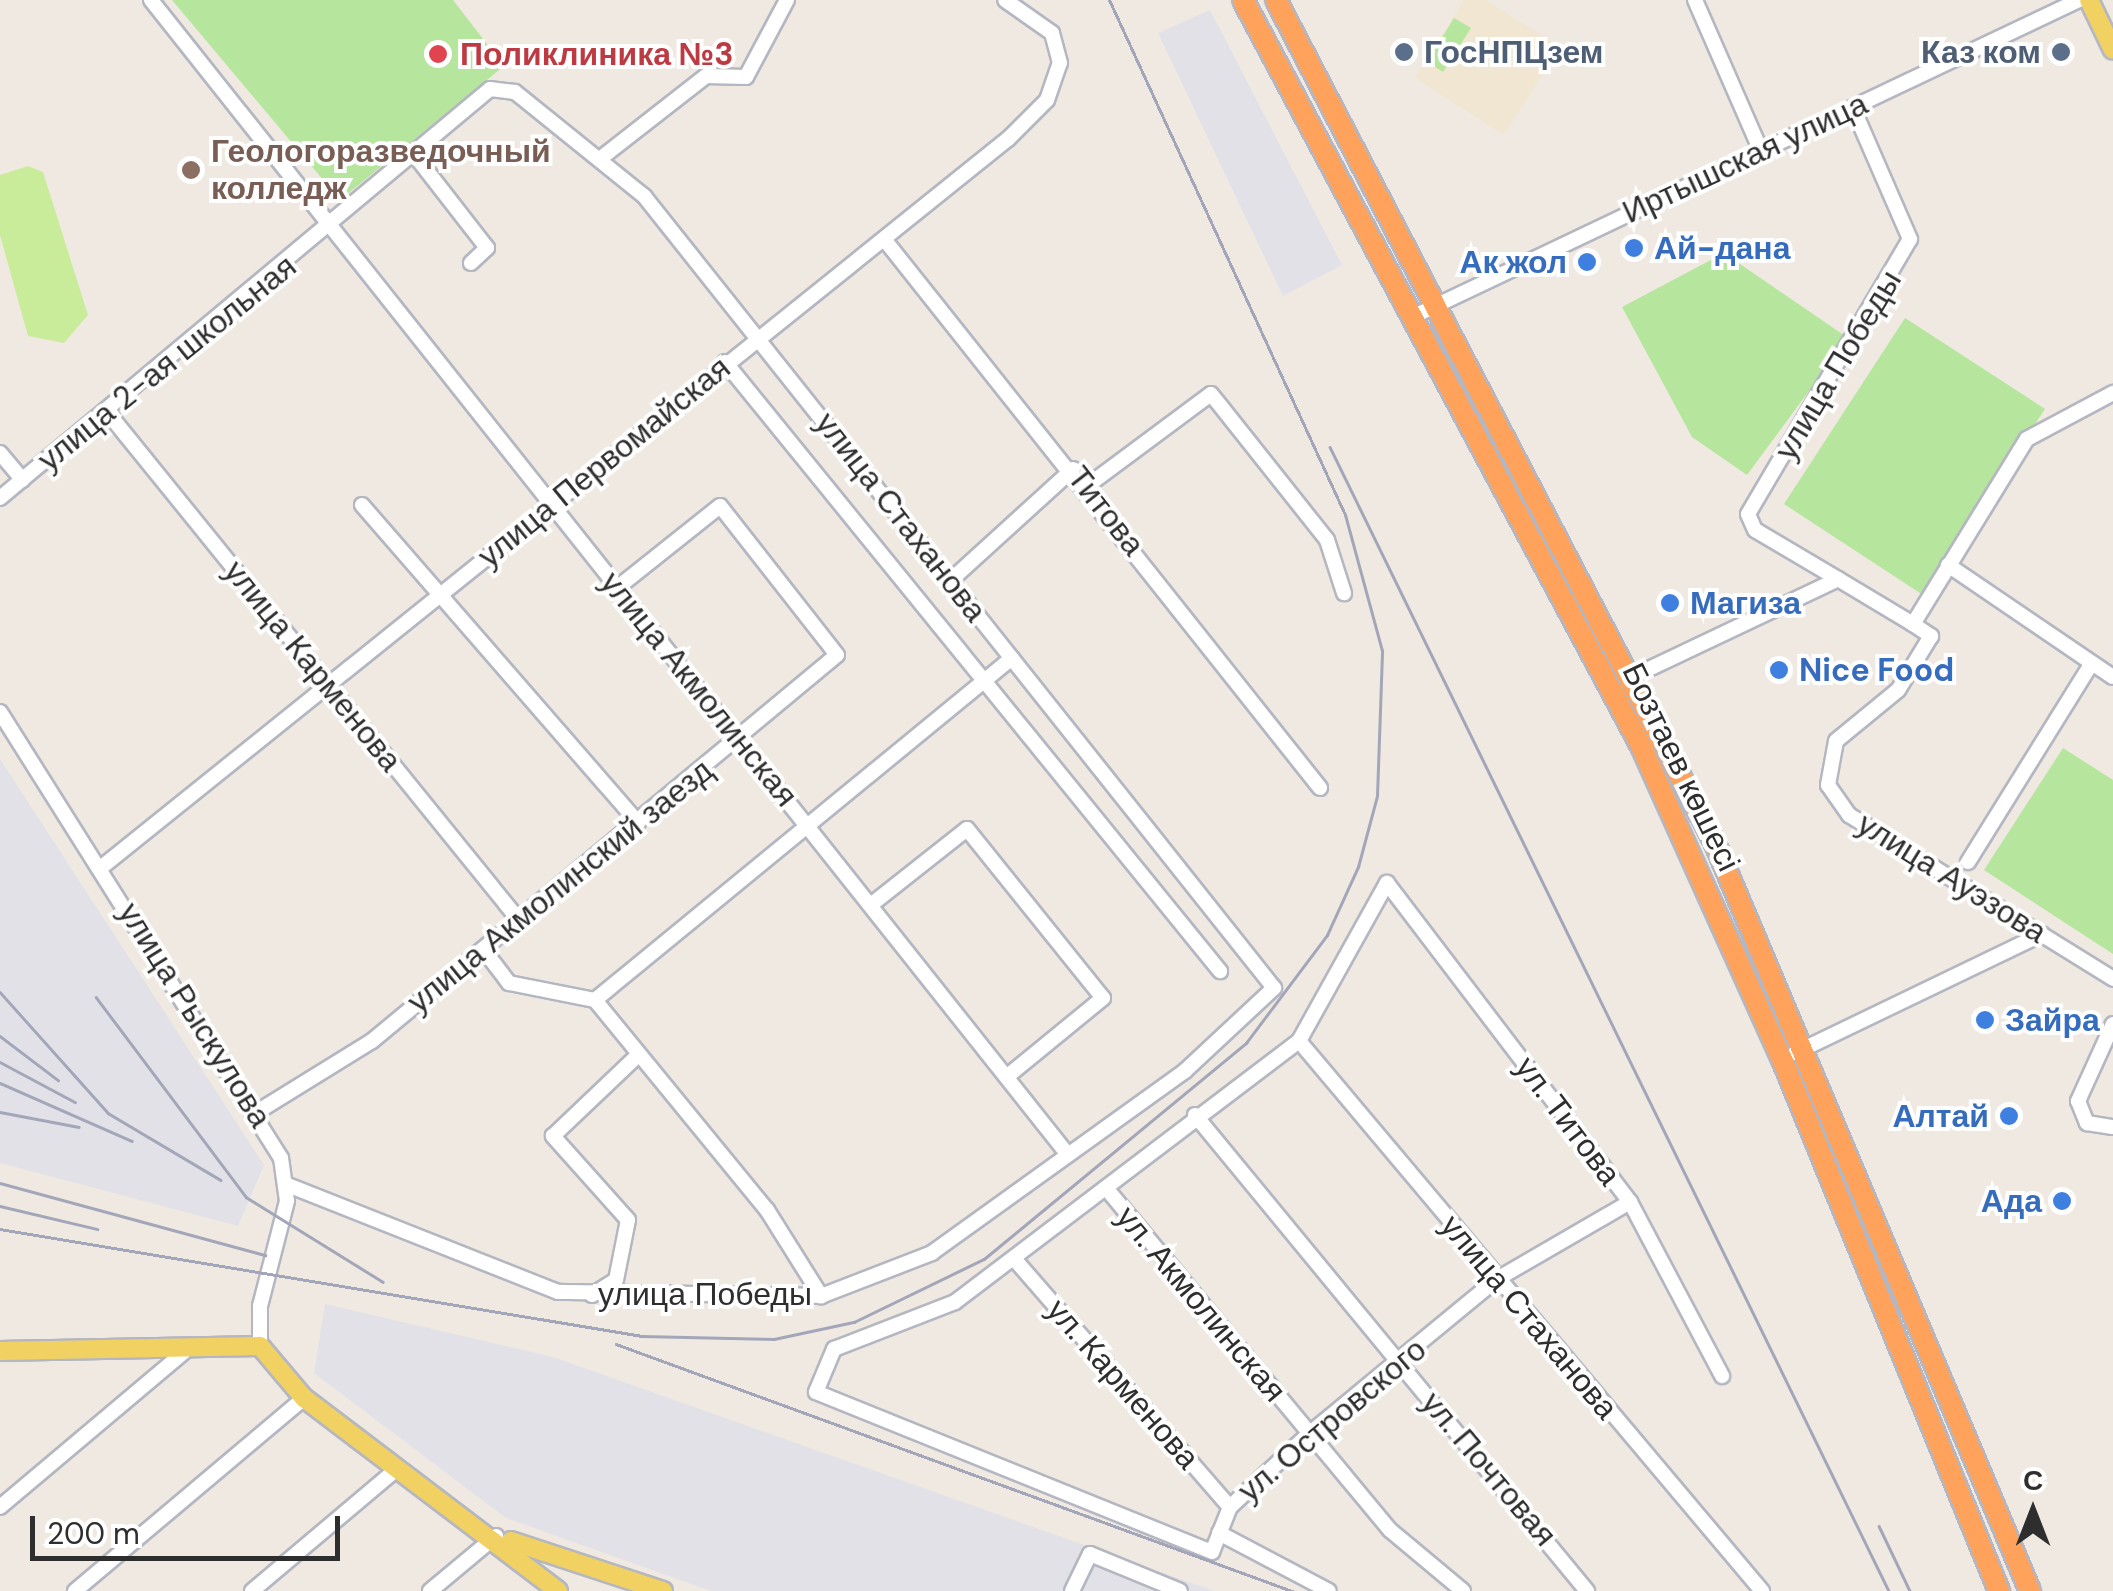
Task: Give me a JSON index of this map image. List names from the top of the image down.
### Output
{
  "streets": {
    "highway": ["Бозтаев көшесі"],
    "street": [
      "Иртышская улица",
      "улица 2-ая школьная",
      "улица Победы",
      "улица Первомайская",
      "Титова",
      "улица Стаханова",
      "улица Карменова",
      "улица Акмолинская",
      "улица Ауэзова",
      "улица Акмолинский заезд",
      "улица Рыскулова",
      "ул. Титова",
      "ул. Акмолинская",
      "ул. Карменова",
      "ул. Островского",
      "ул. Почтовая"
    ]
  },
  "crossings": [
    ["Иртышская улица", "улица Победы"],
    ["Иртышская улица", "Бозтаев көшесі"],
    ["улица 2-ая школьная", "улица Стаханова"],
    ["улица 2-ая школьная", "улица Карменова"],
    ["улица 2-ая школьная", "улица Акмолинская"],
    ["улица Победы", "улица Стаханова"],
    ["улица Победы", "улица Акмолинская"],
    ["улица Победы", "улица Рыскулова"],
    ["улица Победы", "ул. Титова"],
    ["улица Победы", "ул. Акмолинская"],
    ["улица Победы", "ул. Карменова"],
    ["улица Победы", "ул. Островского"],
    ["улица Победы", "ул. Почтовая"],
    ["улица Первомайская", "Титова"],
    ["улица Первомайская", "улица Стаханова"],
    ["улица Первомайская", "улица Карменова"],
    ["улица Первомайская", "улица Акмолинская"],
    ["улица Первомайская", "улица Рыскулова"],
    ["улица Стаханова", "ул. Островского"],
    ["улица Карменова", "улица Акмолинский заезд"],
    ["улица Акмолинская", "улица Акмолинский заезд"],
    ["улица Акмолинский заезд", "улица Рыскулова"],
    ["ул. Титова", "ул. Островского"],
    ["ул. Акмолинская", "ул. Островского"],
    ["ул. Карменова", "ул. Островского"],
    ["ул. Островского", "ул. Почтовая"]
  ],
  "places": [
    "ГосНПЦзем",
    "Каз ком",
    "Поликлиника №3",
    "Геологоразведочный колледж",
    "Ай-дана",
    "Ак жол",
    "Магиза",
    "Nice Food",
    "Зайра",
    "Алтай",
    "Ада"
  ],
  "scale_bar": "200 m",
  "north": "top"
}
